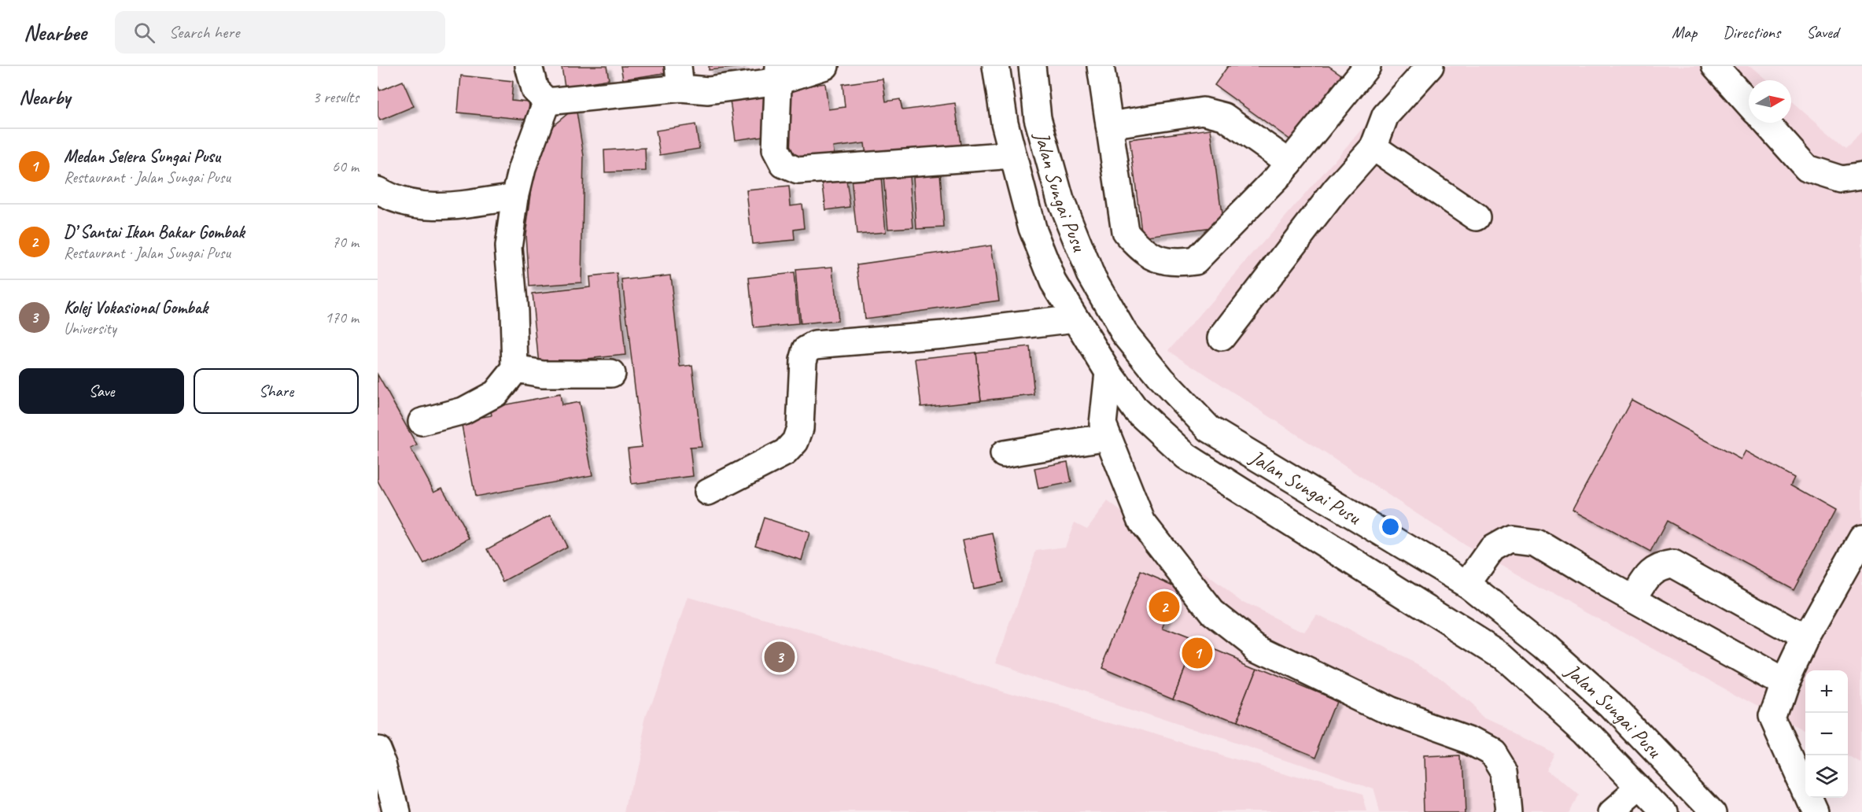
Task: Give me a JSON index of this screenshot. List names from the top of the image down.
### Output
{
  "streets": {
    "main road": ["Jalan Sungai Pusu"]
  },
  "north": "right",
  "page": {
    "header": "Nearbee",
    "search": "Search here",
    "nav": ["Map", "Directions", "Saved"],
    "heading": ["Nearby", "3 results"],
    "list": [
      {
        "mark": "1",
        "name": "Medan Selera Sungai Pusu",
        "note": "Restaurant · Jalan Sungai Pusu",
        "value": "60 m"
      },
      {
        "mark": "2",
        "name": "D’ Santai Ikan Bakar Gombak",
        "note": "Restaurant · Jalan Sungai Pusu",
        "value": "70 m"
      },
      {
        "mark": "3",
        "name": "Kolej Vokasional Gombak",
        "note": "University",
        "value": "170 m"
      }
    ],
    "buttons": ["Save", "Share"],
    "pins": ["2", "1", "3"],
    "map_buttons": ["+", "−"]
  }
}
